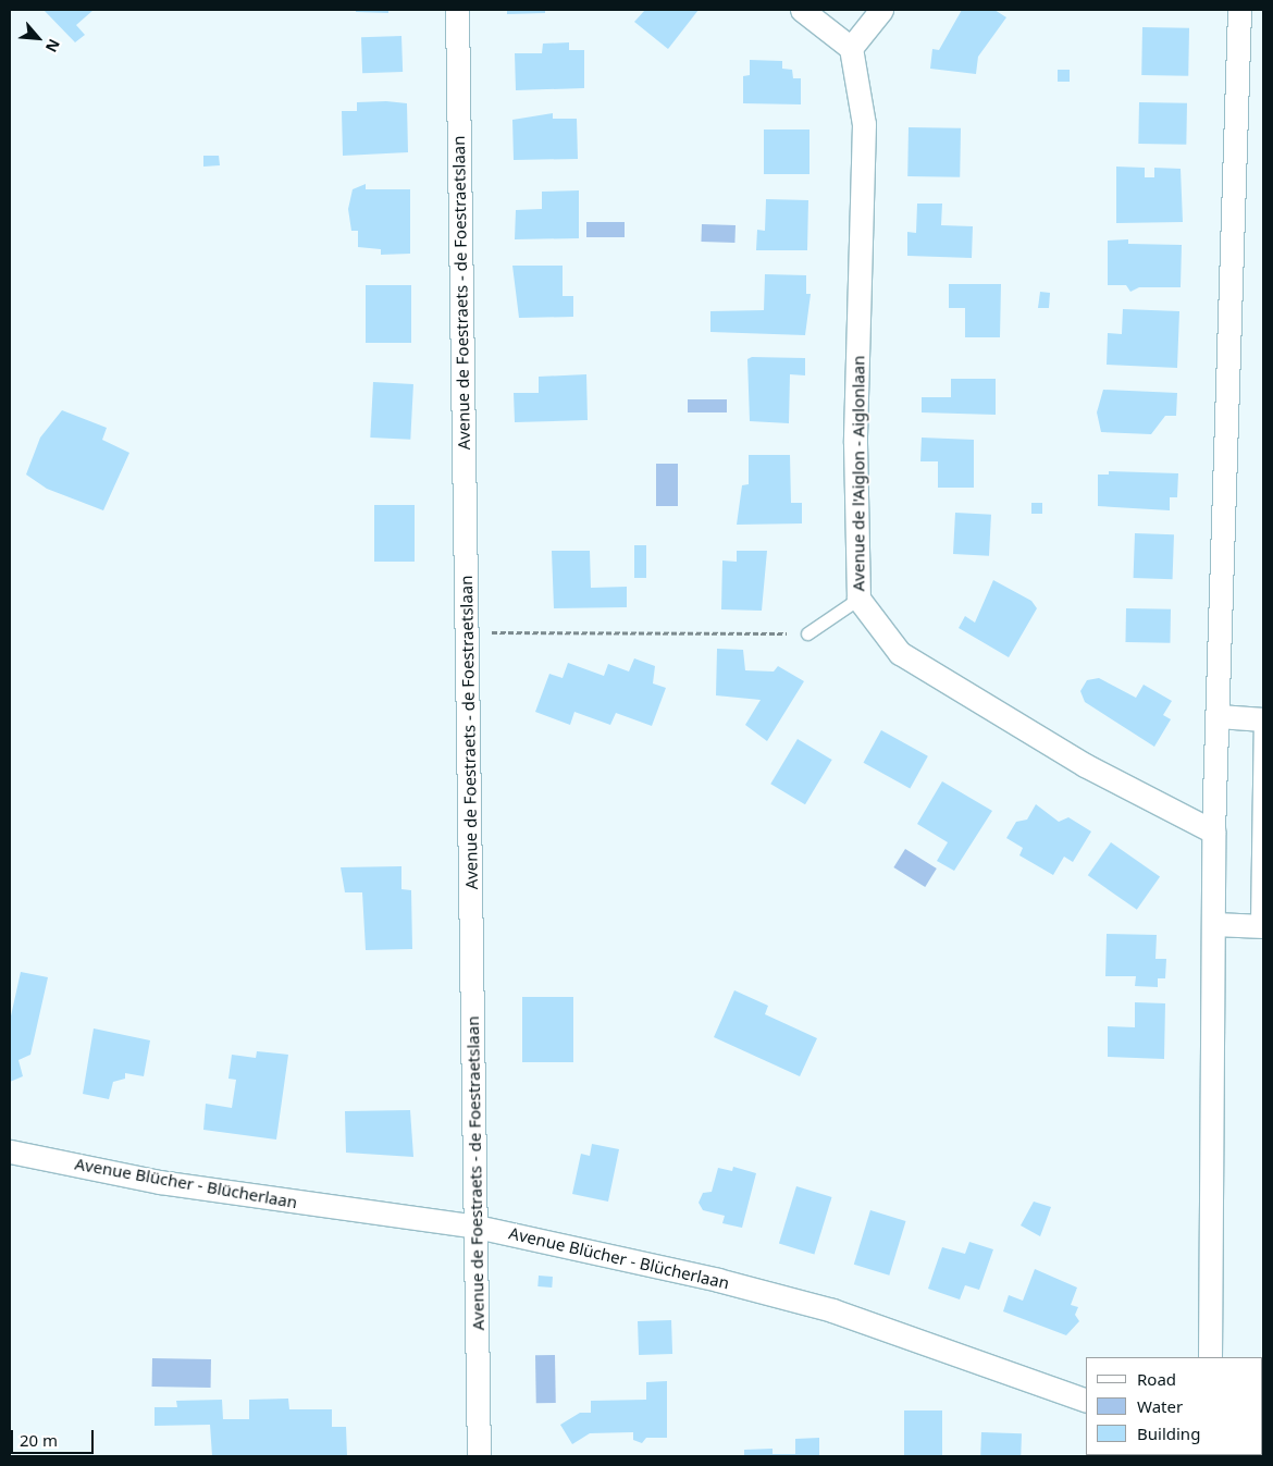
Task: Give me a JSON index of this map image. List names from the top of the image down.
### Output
{
  "streets": {
    "street": ["Avenue de Foestraets - de Foestraetslaan", "Avenue de l'Aiglon - Aiglonlaan", "Avenue Blücher - Blücherlaan"]
  },
  "crossings": [
    ["Avenue de Foestraets - de Foestraetslaan", "Avenue Blücher - Blücherlaan"]
  ],
  "legend": ["Road", "Water", "Building"],
  "scale_bar": "20 m",
  "north": "bottom right"
}
